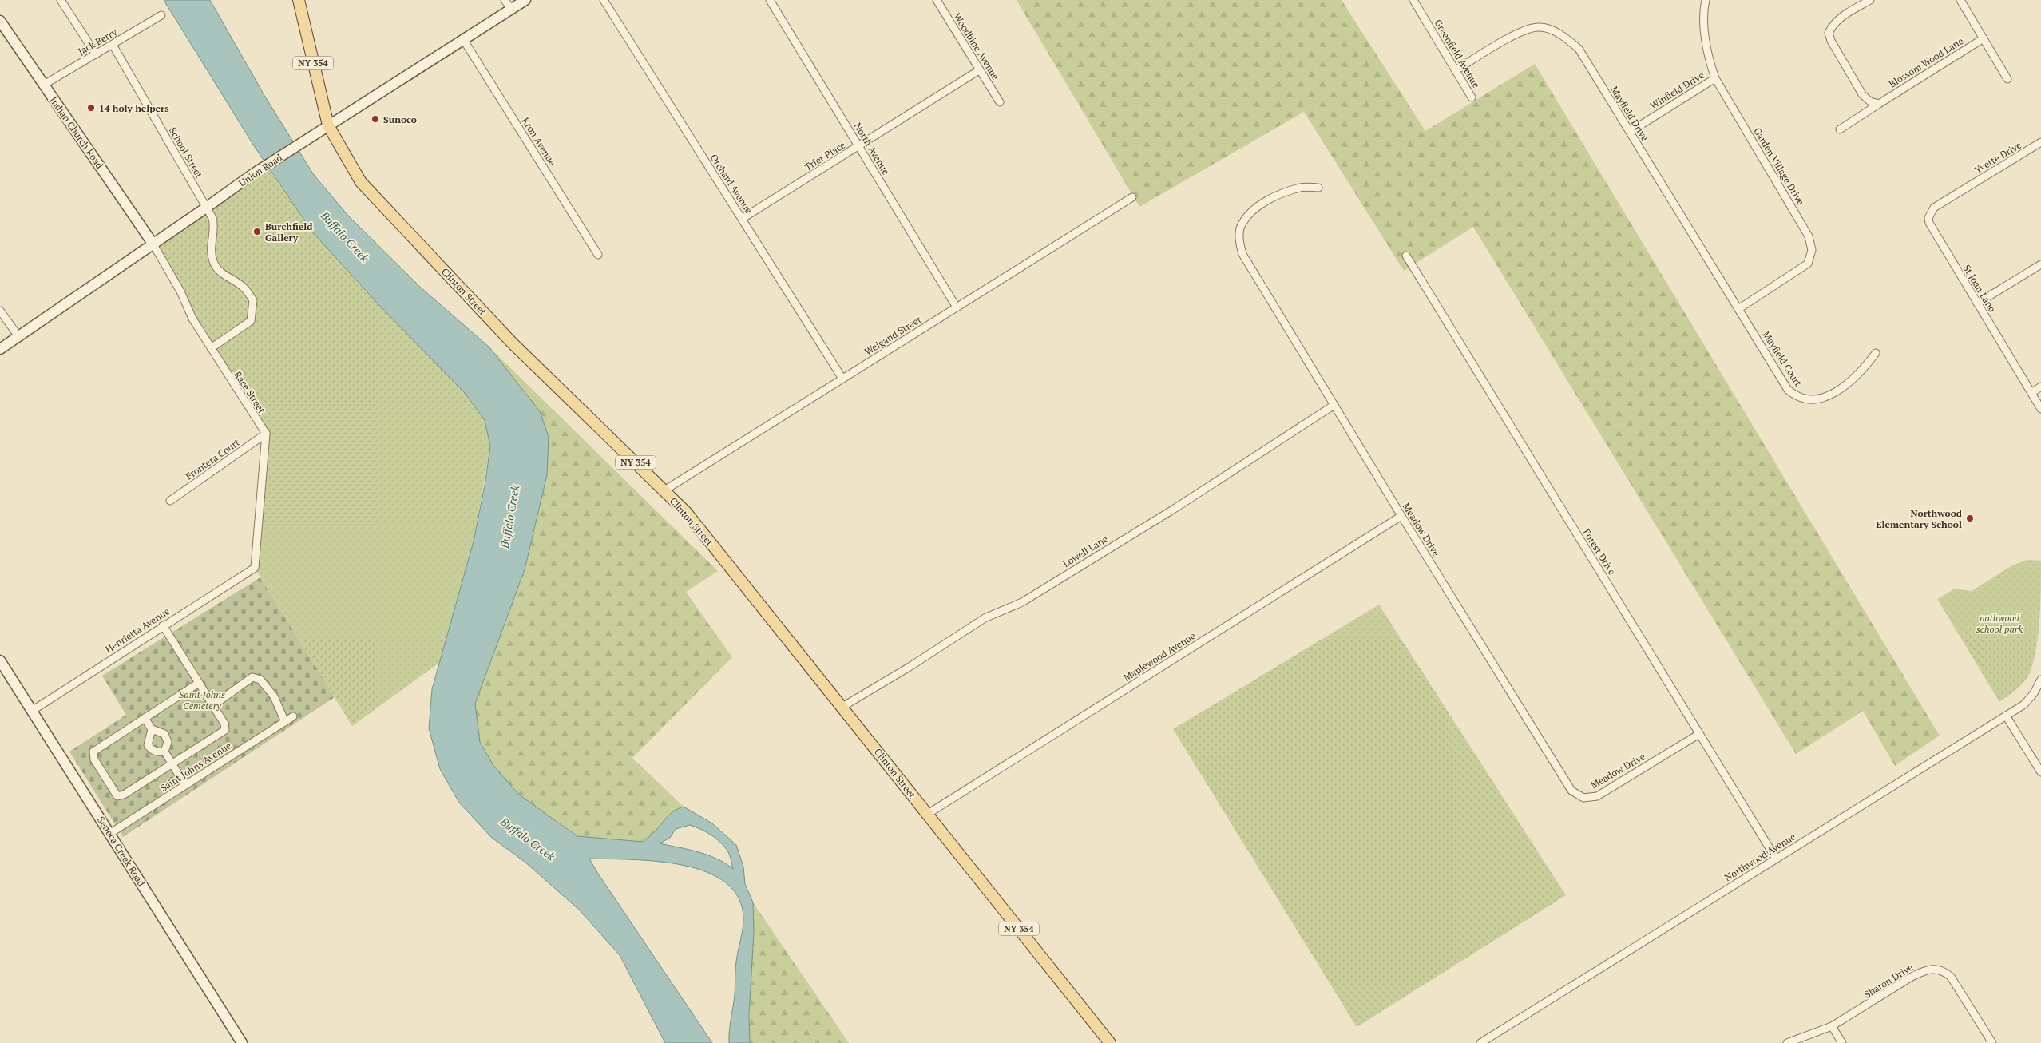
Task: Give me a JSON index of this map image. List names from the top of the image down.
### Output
{
  "streets": {
    "main road": ["NY 354", "Clinton Street"],
    "street": [
      "Jack Berry",
      "Woodbine Avenue",
      "Greenfield Avenue",
      "Blossom Wood Lane",
      "Winfield Drive",
      "Mayfield Drive",
      "Indian Church Road",
      "Kron Avenue",
      "North Avenue",
      "School Street",
      "Trier Place",
      "Yvette Drive",
      "Garden Village Drive",
      "Union Road",
      "Orchard Avenue",
      "St Joan Lane",
      "Weigand Street",
      "Mayfield Court",
      "Race Street",
      "Frontera Court",
      "Meadow Drive",
      "Lowell Lane",
      "Forest Drive",
      "Henrietta Avenue",
      "Maplewood Avenue",
      "Saint Johns Avenue",
      "Seneca Creek Road",
      "Northwood Avenue",
      "Sharon Drive"
    ]
  },
  "crossings": [
    ["Jack Berry", "Indian Church Road"],
    ["Jack Berry", "School Street"],
    ["Woodbine Avenue", "Trier Place"],
    ["Greenfield Avenue", "Mayfield Drive"],
    ["Winfield Drive", "Mayfield Drive"],
    ["Winfield Drive", "Garden Village Drive"],
    ["Mayfield Drive", "Garden Village Drive"],
    ["Mayfield Drive", "Mayfield Court"],
    ["Indian Church Road", "Union Road"],
    ["Indian Church Road", "Race Street"],
    ["Kron Avenue", "Union Road"],
    ["North Avenue", "Trier Place"],
    ["North Avenue", "Weigand Street"],
    ["School Street", "Union Road"],
    ["School Street", "Race Street"],
    ["Trier Place", "Orchard Avenue"],
    ["Yvette Drive", "St Joan Lane"],
    ["Garden Village Drive", "Mayfield Court"],
    ["Union Road", "Clinton Street"],
    ["Union Road", "Race Street"],
    ["Orchard Avenue", "Weigand Street"],
    ["Clinton Street", "Weigand Street"],
    ["Clinton Street", "Lowell Lane"],
    ["Clinton Street", "Maplewood Avenue"],
    ["Race Street", "Frontera Court"],
    ["Race Street", "Henrietta Avenue"],
    ["Frontera Court", "Henrietta Avenue"],
    ["Meadow Drive", "Lowell Lane"],
    ["Meadow Drive", "Forest Drive"],
    ["Meadow Drive", "Maplewood Avenue"],
    ["Forest Drive", "Northwood Avenue"],
    ["Henrietta Avenue", "Seneca Creek Road"],
    ["Saint Johns Avenue", "Seneca Creek Road"]
  ],
  "water": ["Buffalo Creek"],
  "parks": ["nothwood school park", "Saint Johns Cemetery"],
  "places": [
    "14 holy helpers",
    "Sunoco",
    "Burchfield Gallery",
    "Northwood Elementary School"
  ]
}
